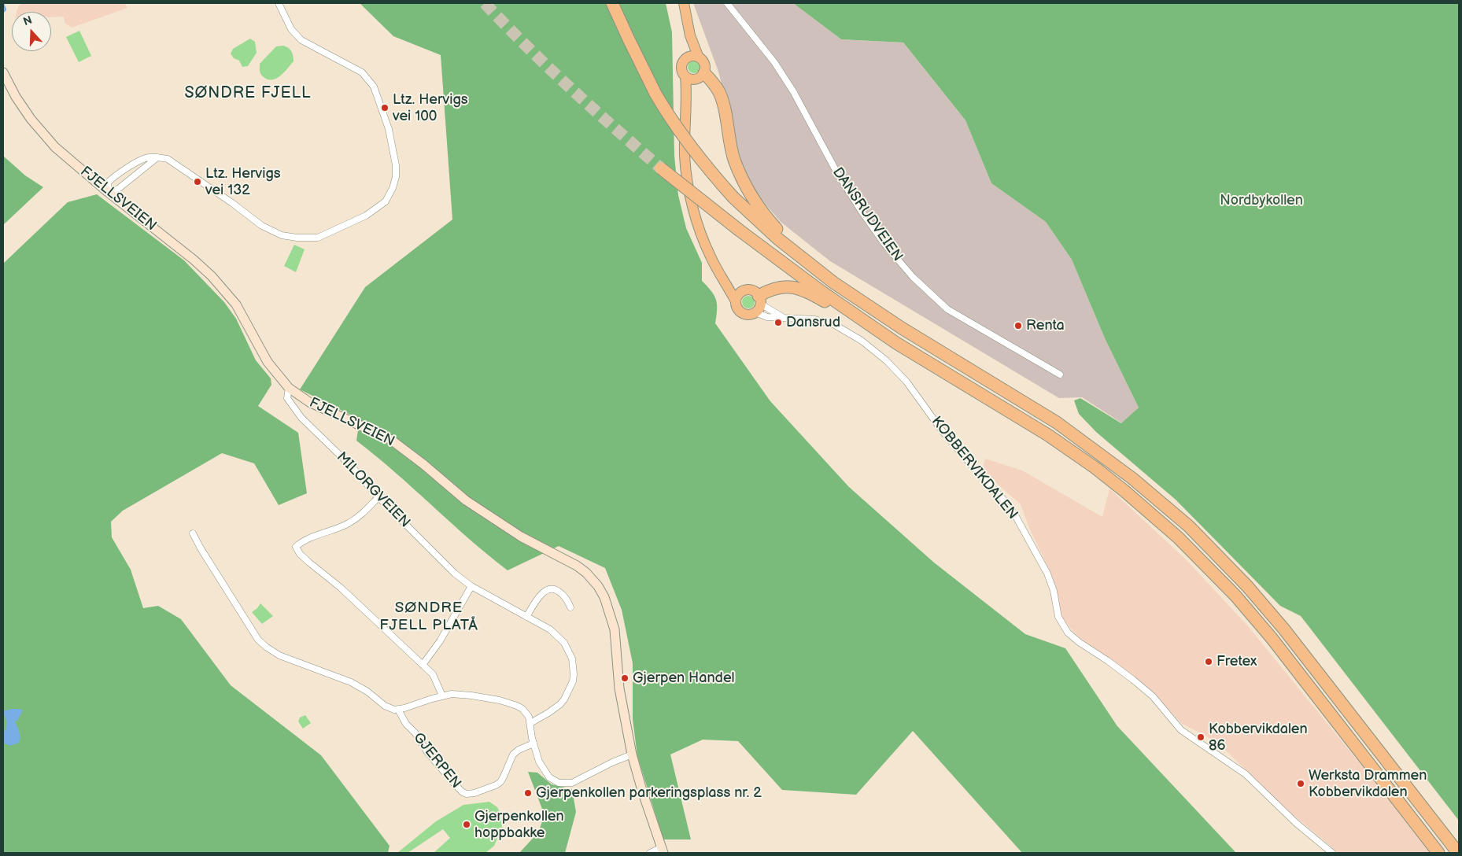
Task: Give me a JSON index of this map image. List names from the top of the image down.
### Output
{
  "streets": {
    "main road": ["FJELLSVEIEN"],
    "street": [
      "DANSRUDVEIEN",
      "KOBBERVIKDALEN",
      "MILORGVEIEN",
      "GJERPEN"
    ]
  },
  "crossings": [
    ["FJELLSVEIEN", "MILORGVEIEN"]
  ],
  "districts": ["SØNDRE FJELL", "SØNDRE FJELL PLATÅ"],
  "parks": ["Nordbykollen"],
  "places": [
    "Ltz. Hervigs vei 100",
    "Ltz. Hervigs vei 132",
    "Dansrud",
    "Renta",
    "Fretex",
    "Gjerpen Handel",
    "Kobbervikdalen 86",
    "Werksta Drammen Kobbervikdalen",
    "Gjerpenkollen parkeringsplass nr. 2",
    "Gjerpenkollen hoppbakke"
  ],
  "north": "top"
}
